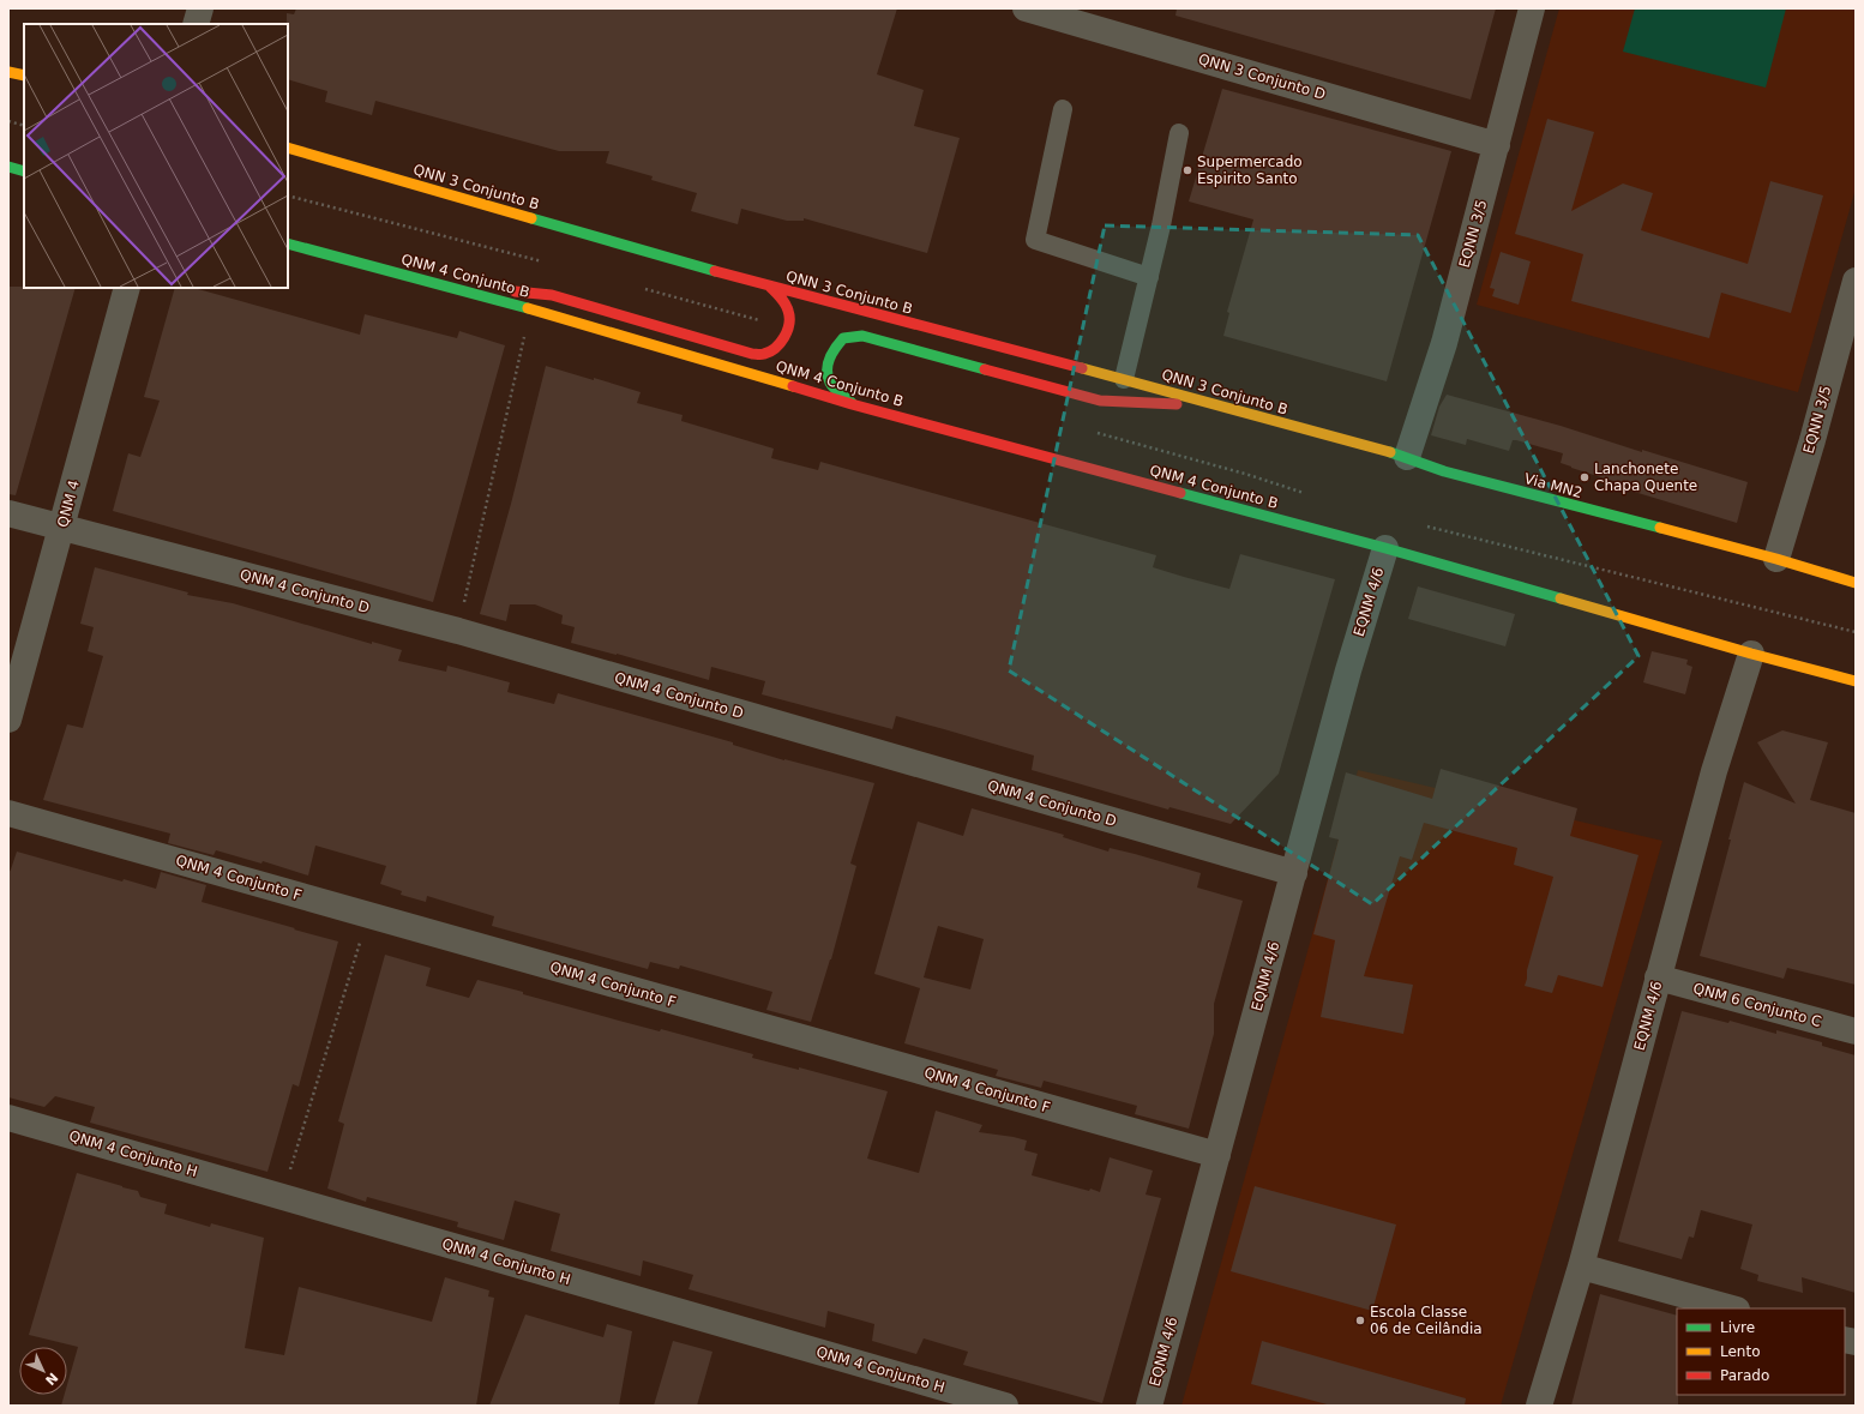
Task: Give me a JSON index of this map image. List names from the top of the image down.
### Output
{
  "streets": {
    "main road": ["QNN 3 Conjunto B", "QNM 4 Conjunto B", "Via MN2"],
    "street": [
      "QNN 3 Conjunto D",
      "EQNN 3/5",
      "QNM 4",
      "QNM 4 Conjunto D",
      "EQNM 4/6",
      "QNM 4 Conjunto F",
      "QNM 6 Conjunto C",
      "QNM 4 Conjunto H"
    ]
  },
  "crossings": [
    ["QNN 3 Conjunto D", "EQNN 3/5"],
    ["QNN 3 Conjunto B", "EQNN 3/5"],
    ["QNN 3 Conjunto B", "Via MN2"],
    ["EQNN 3/5", "Via MN2"],
    ["QNM 4 Conjunto B", "EQNM 4/6"],
    ["QNM 4", "QNM 4 Conjunto D"],
    ["QNM 4 Conjunto D", "EQNM 4/6"],
    ["EQNM 4/6", "QNM 4 Conjunto F"],
    ["EQNM 4/6", "QNM 6 Conjunto C"]
  ],
  "places": ["Supermercado Espirito Santo", "Lanchonete Chapa Quente", "Escola Classe 06 de Ceilândia"],
  "legend": ["Livre", "Lento", "Parado"],
  "north": "bottom right"
}
